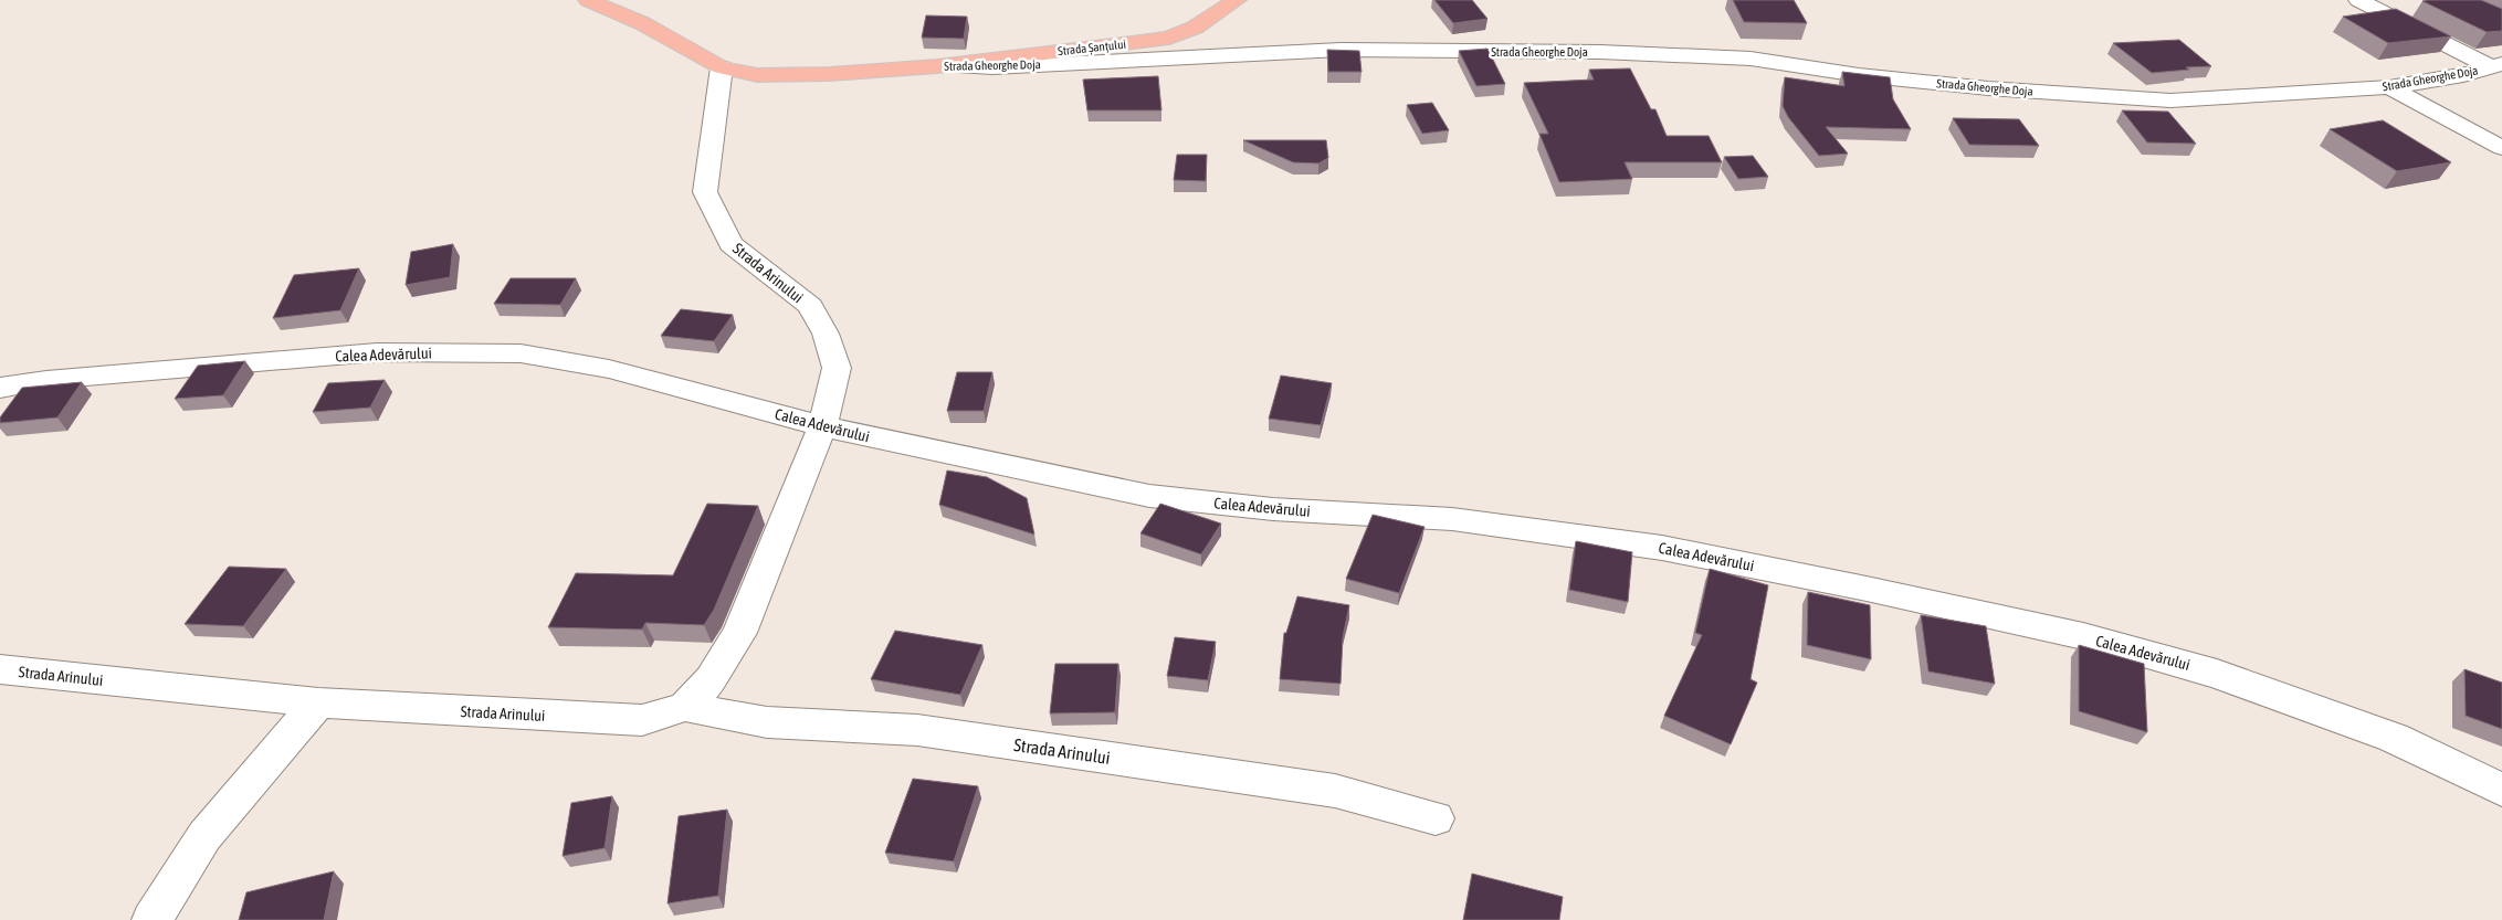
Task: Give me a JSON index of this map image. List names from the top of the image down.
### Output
{
  "streets": {
    "main road": ["Strada Șanțului", "Strada Gheorghe Doja"],
    "street": ["Strada Arinului", "Calea Adevărului"]
  },
  "crossings": [
    ["Strada Șanțului", "Strada Gheorghe Doja"],
    ["Strada Gheorghe Doja", "Strada Arinului"],
    ["Strada Arinului", "Calea Adevărului"]
  ]
}
